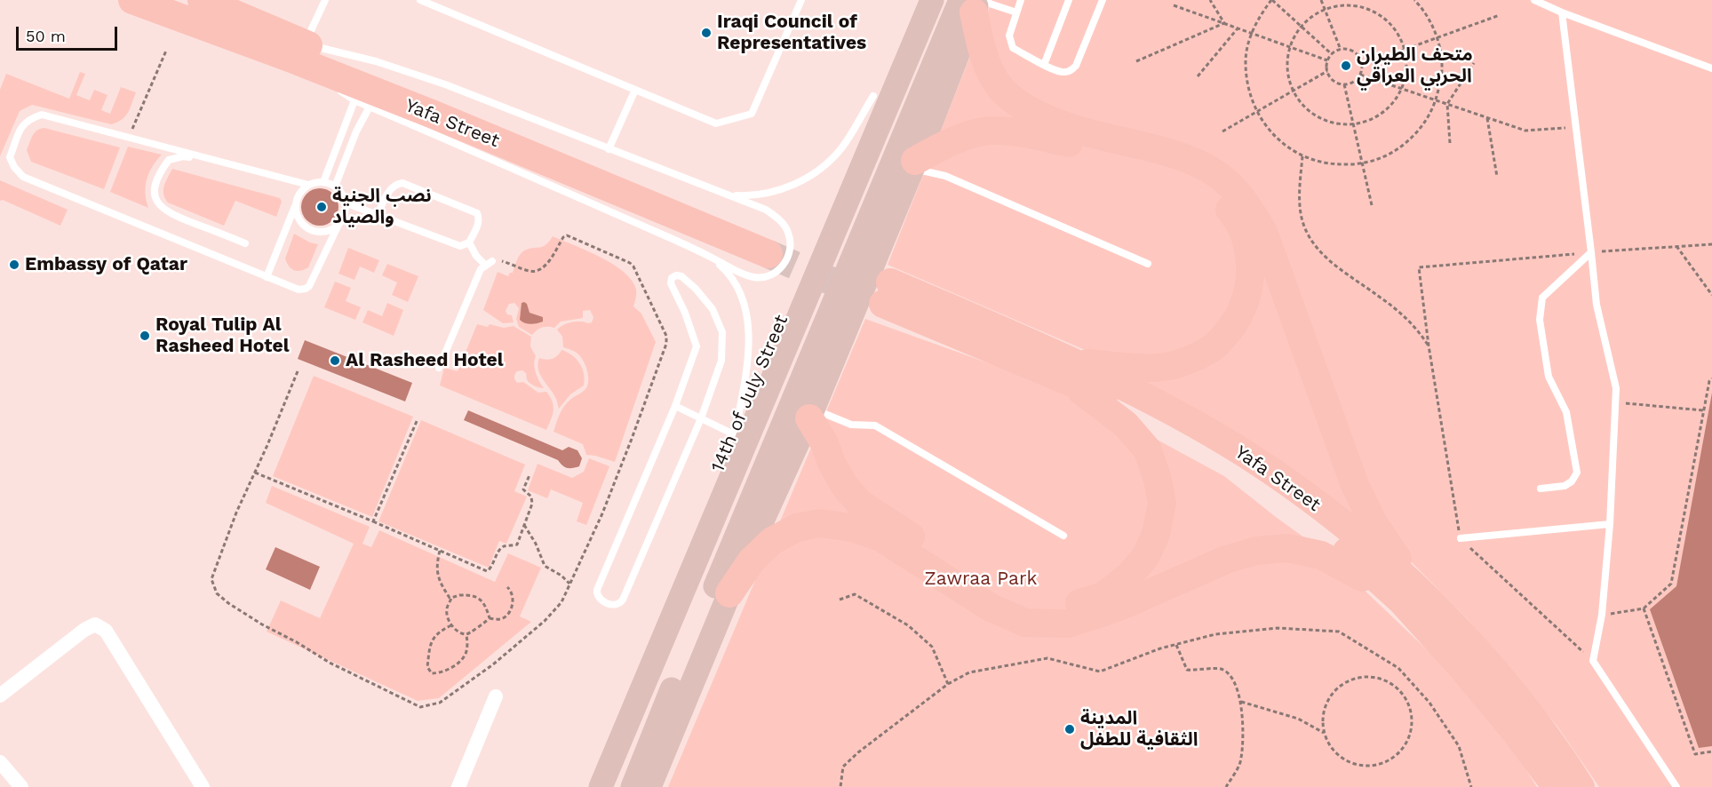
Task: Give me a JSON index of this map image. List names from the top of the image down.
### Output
{
  "streets": {
    "highway": ["Yafa Street"],
    "main road": ["14th of July Street"]
  },
  "parks": ["Zawraa Park"],
  "places": [
    "Iraqi Council of Representatives",
    "متحف الطيران الحربي العراقي",
    "نصب الجنية والصياد",
    "Embassy of Qatar",
    "Royal Tulip Al Rasheed Hotel",
    "Al Rasheed Hotel",
    "المدينة الثقافية للطفل"
  ],
  "scale_bar": "50 m"
}
